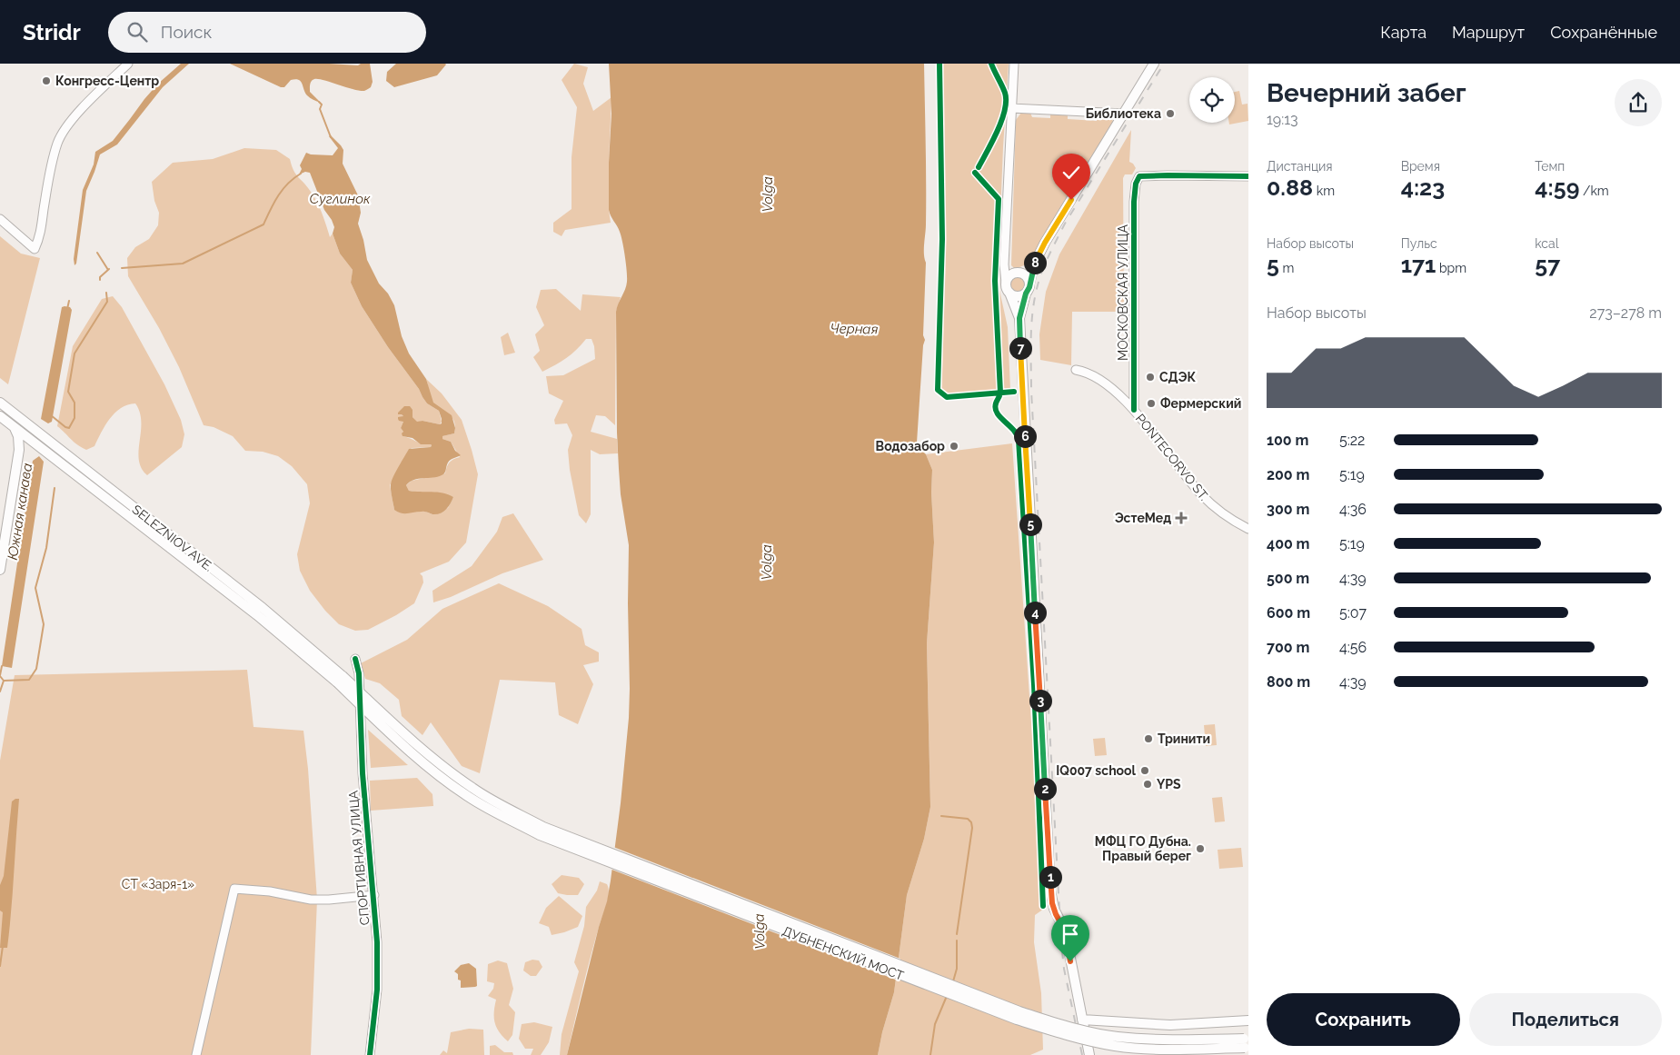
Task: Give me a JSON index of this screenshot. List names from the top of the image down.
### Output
{
  "streets": {
    "main road": ["SELEZNIOV AVE.", "ДУБНЕНСКИЙ МОСТ"],
    "street": ["МОСКОВСКАЯ УЛИЦА", "PONTECORVO ST.", "СПОРТИВНАЯ УЛИЦА"]
  },
  "crossings": [
    ["МОСКОВСКАЯ УЛИЦА", "PONTECORVO ST."],
    ["SELEZNIOV AVE.", "ДУБНЕНСКИЙ МОСТ"]
  ],
  "water": [
    "Volga",
    "Суглинок",
    "Черная",
    "Южная канава"
  ],
  "parks": ["СТ «Заря-1»"],
  "places": {
    "other": [
      "Конгресс-Центр",
      "Библиотека",
      "СДЭК",
      "Фермерский",
      "Водозабор",
      "Тринити",
      "IQ007 school",
      "YPS",
      "МФЦ ГО Дубна. Правый берег"
    ],
    "health": ["ЭстеМед"]
  },
  "page": {
    "header": "Stridr",
    "search": "Поиск",
    "nav": ["Карта", "Маршрут", "Сохранённые"],
    "heading": ["Вечерний забег", "19:13"],
    "stats": [
      ["Дистанция", "0.88 km"],
      ["Время", "4:23"],
      ["Темп", "4:59 /km"],
      ["Набор высоты", "5 m"],
      ["Пульс", "171 bpm"],
      ["kcal", "57"]
    ],
    "pins": [
      "8",
      "7",
      "6",
      "5",
      "4",
      "3",
      "2",
      "1"
    ],
    "chart": ["Набор высоты", "273–278 m"],
    "list": [
      {
        "name": "100 m",
        "note": "5:22"
      },
      {
        "name": "200 m",
        "note": "5:19"
      },
      {
        "name": "300 m",
        "note": "4:36"
      },
      {
        "name": "400 m",
        "note": "5:19"
      },
      {
        "name": "500 m",
        "note": "4:39"
      },
      {
        "name": "600 m",
        "note": "5:07"
      },
      {
        "name": "700 m",
        "note": "4:56"
      },
      {
        "name": "800 m",
        "note": "4:39"
      }
    ],
    "buttons": ["Сохранить", "Поделиться"]
  }
}
